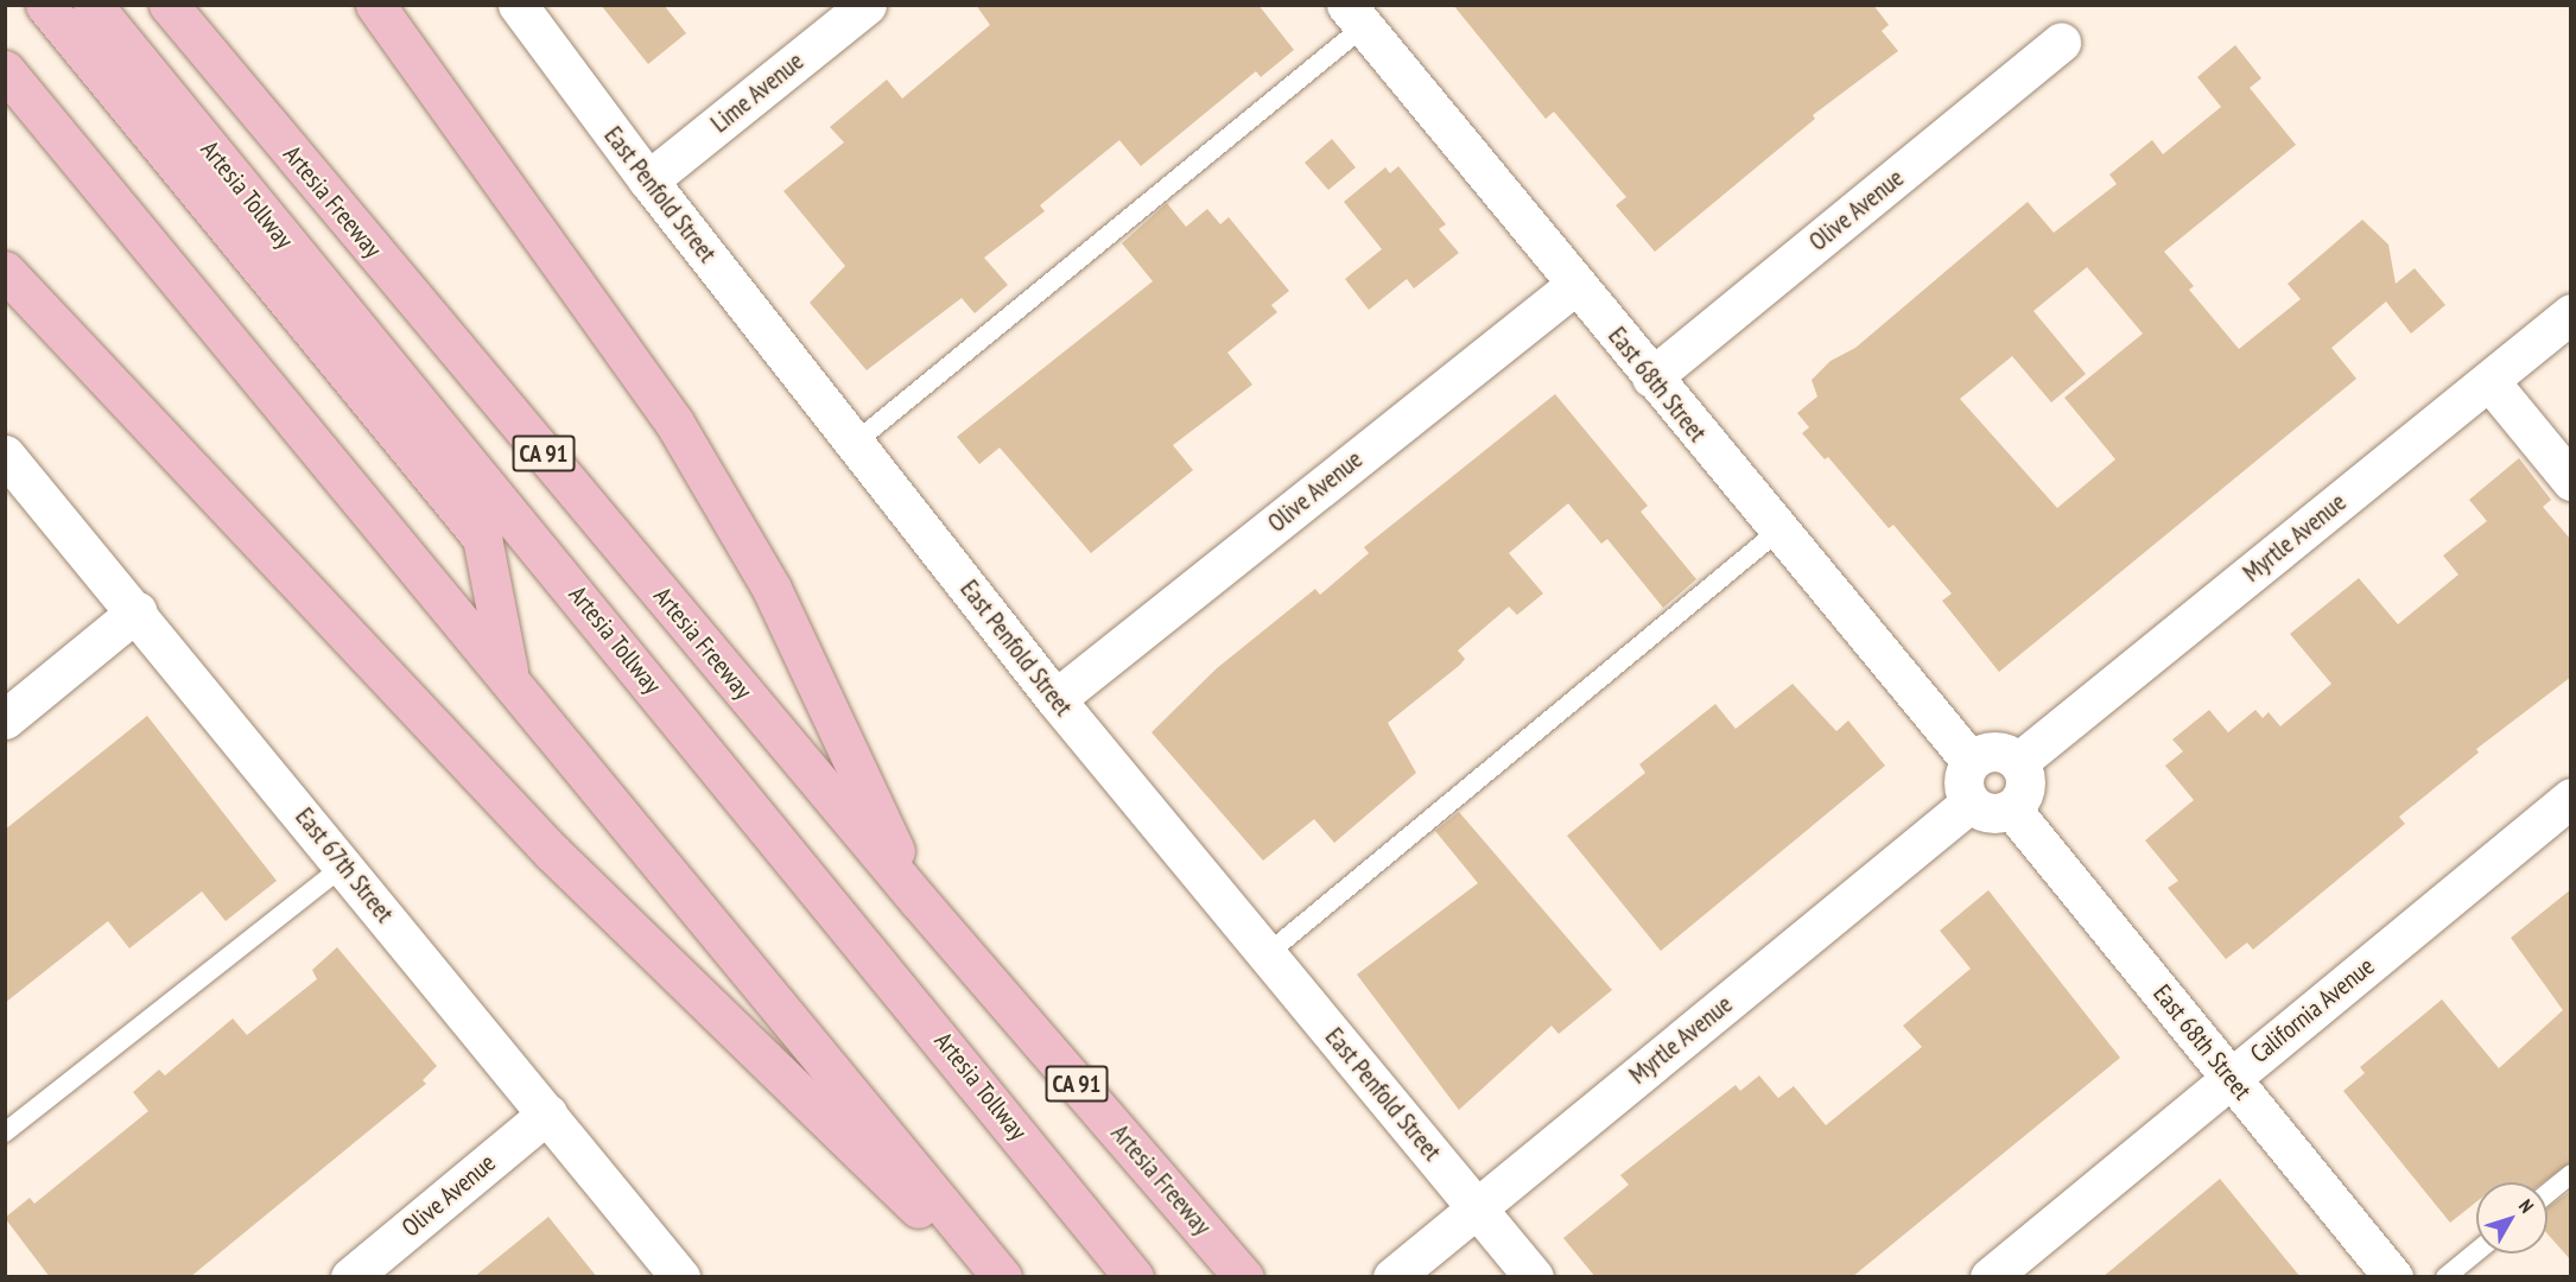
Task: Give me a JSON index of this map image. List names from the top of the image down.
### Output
{
  "streets": {
    "highway": ["Artesia Tollway", "Artesia Freeway", "CA 91"],
    "street": [
      "Lime Avenue",
      "East Penfold Street",
      "Olive Avenue",
      "East 68th Street",
      "Myrtle Avenue",
      "East 67th Street",
      "California Avenue"
    ]
  },
  "crossings": [
    ["Lime Avenue", "East Penfold Street"],
    ["East Penfold Street", "Olive Avenue"],
    ["East Penfold Street", "Myrtle Avenue"],
    ["Olive Avenue", "East 68th Street"],
    ["Olive Avenue", "East 67th Street"],
    ["East 68th Street", "Myrtle Avenue"],
    ["East 68th Street", "California Avenue"]
  ],
  "north": "top right"
}
